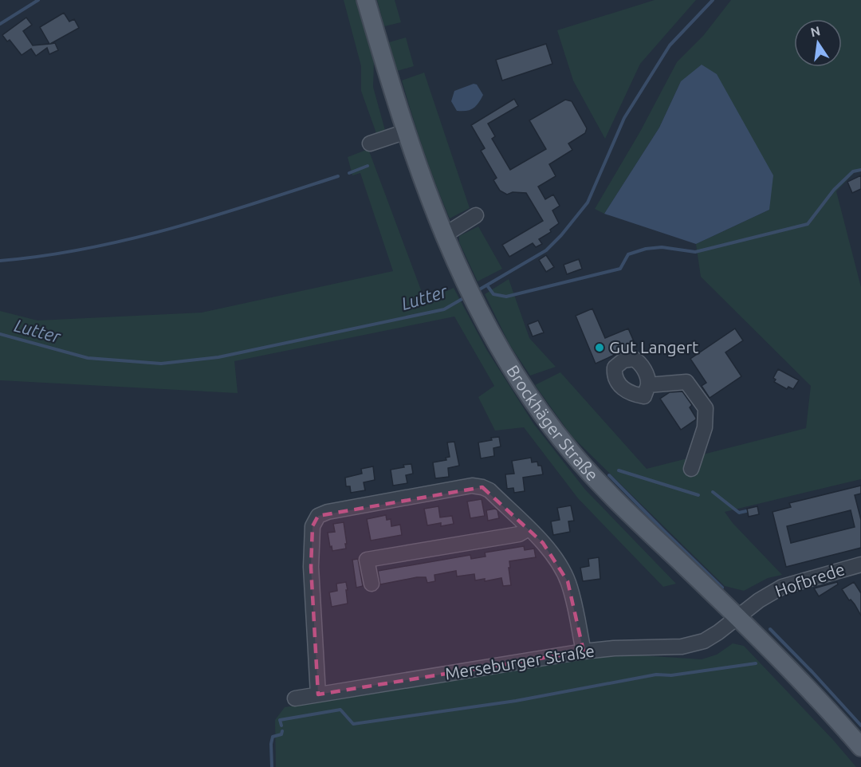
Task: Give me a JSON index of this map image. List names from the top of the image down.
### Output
{
  "streets": {
    "main road": ["Brockhäger Straße"],
    "street": ["Hofbrede", "Merseburger Straße"]
  },
  "crossings": [
    ["Brockhäger Straße", "Hofbrede"],
    ["Brockhäger Straße", "Merseburger Straße"],
    ["Hofbrede", "Merseburger Straße"]
  ],
  "water": ["Lutter"],
  "places": ["Gut Langert"],
  "north": "top"
}
